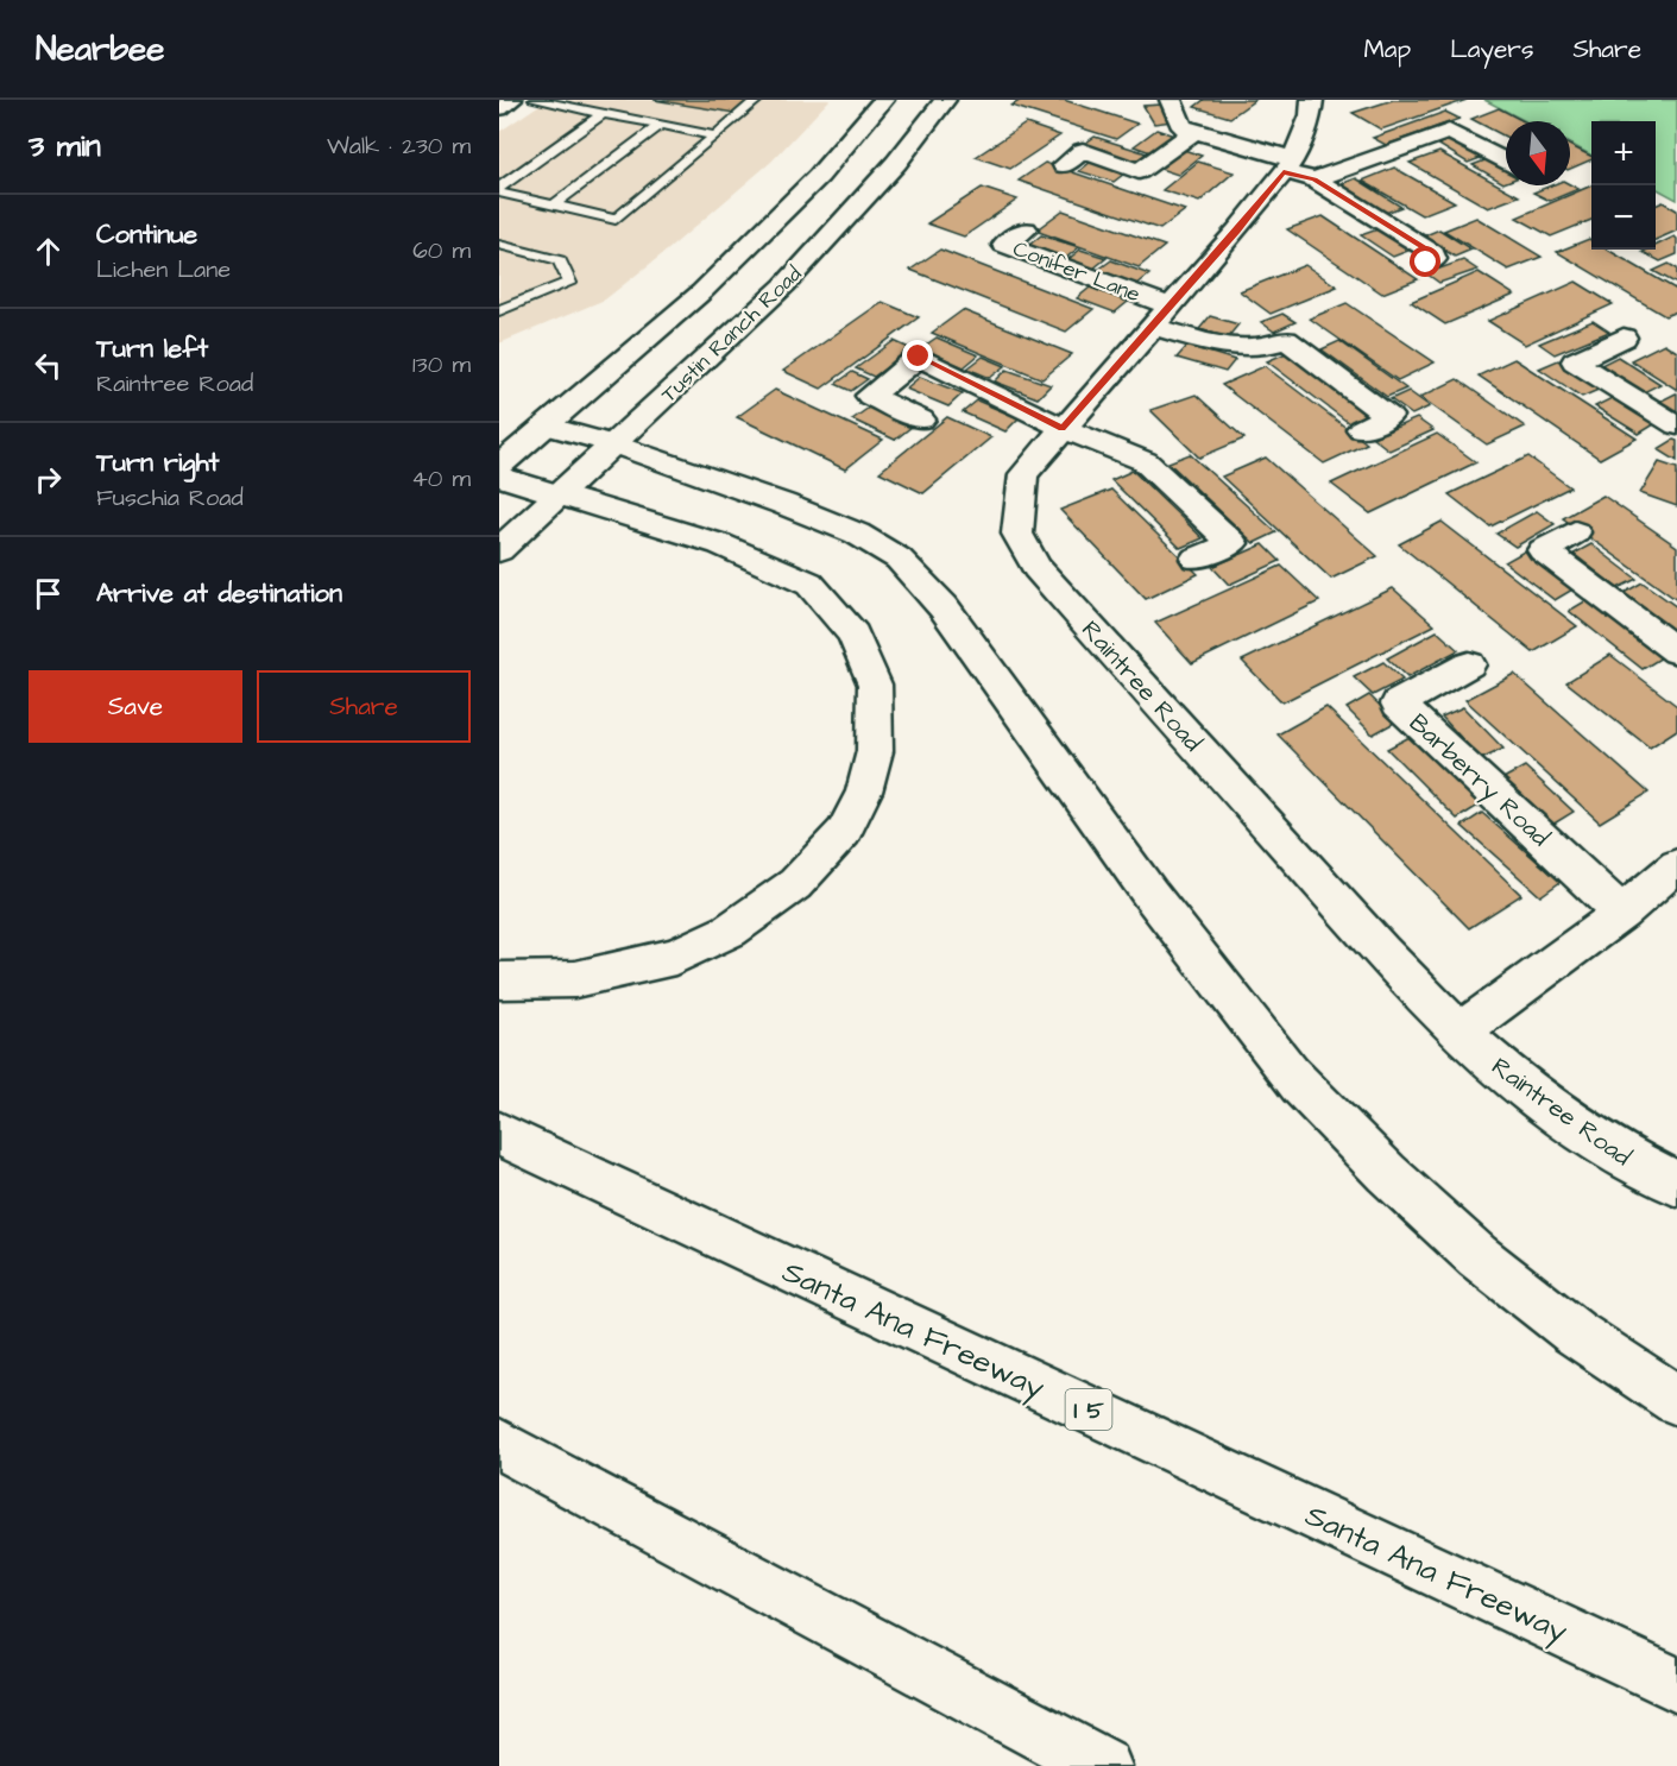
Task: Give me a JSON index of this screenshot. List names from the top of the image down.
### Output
{
  "streets": {
    "main road": [
      "Conifer Lane",
      "Tustin Ranch Road",
      "Raintree Road",
      "Barberry Road",
      "Santa Ana Freeway",
      "I 5"
    ]
  },
  "crossings": [
    ["Conifer Lane", "Raintree Road"]
  ],
  "north": "bottom",
  "page": {
    "header": "Nearbee",
    "nav": ["Map", "Layers", "Share"],
    "heading": ["3 min", "Walk · 230 m"],
    "map_buttons": ["+", "−"],
    "list": [
      ["Continue", "Lichen Lane", "60 m"],
      ["Turn left", "Raintree Road", "130 m"],
      ["Turn right", "Fuschia Road", "40 m"],
      "Arrive at destination"
    ],
    "buttons": ["Save", "Share"]
  }
}
